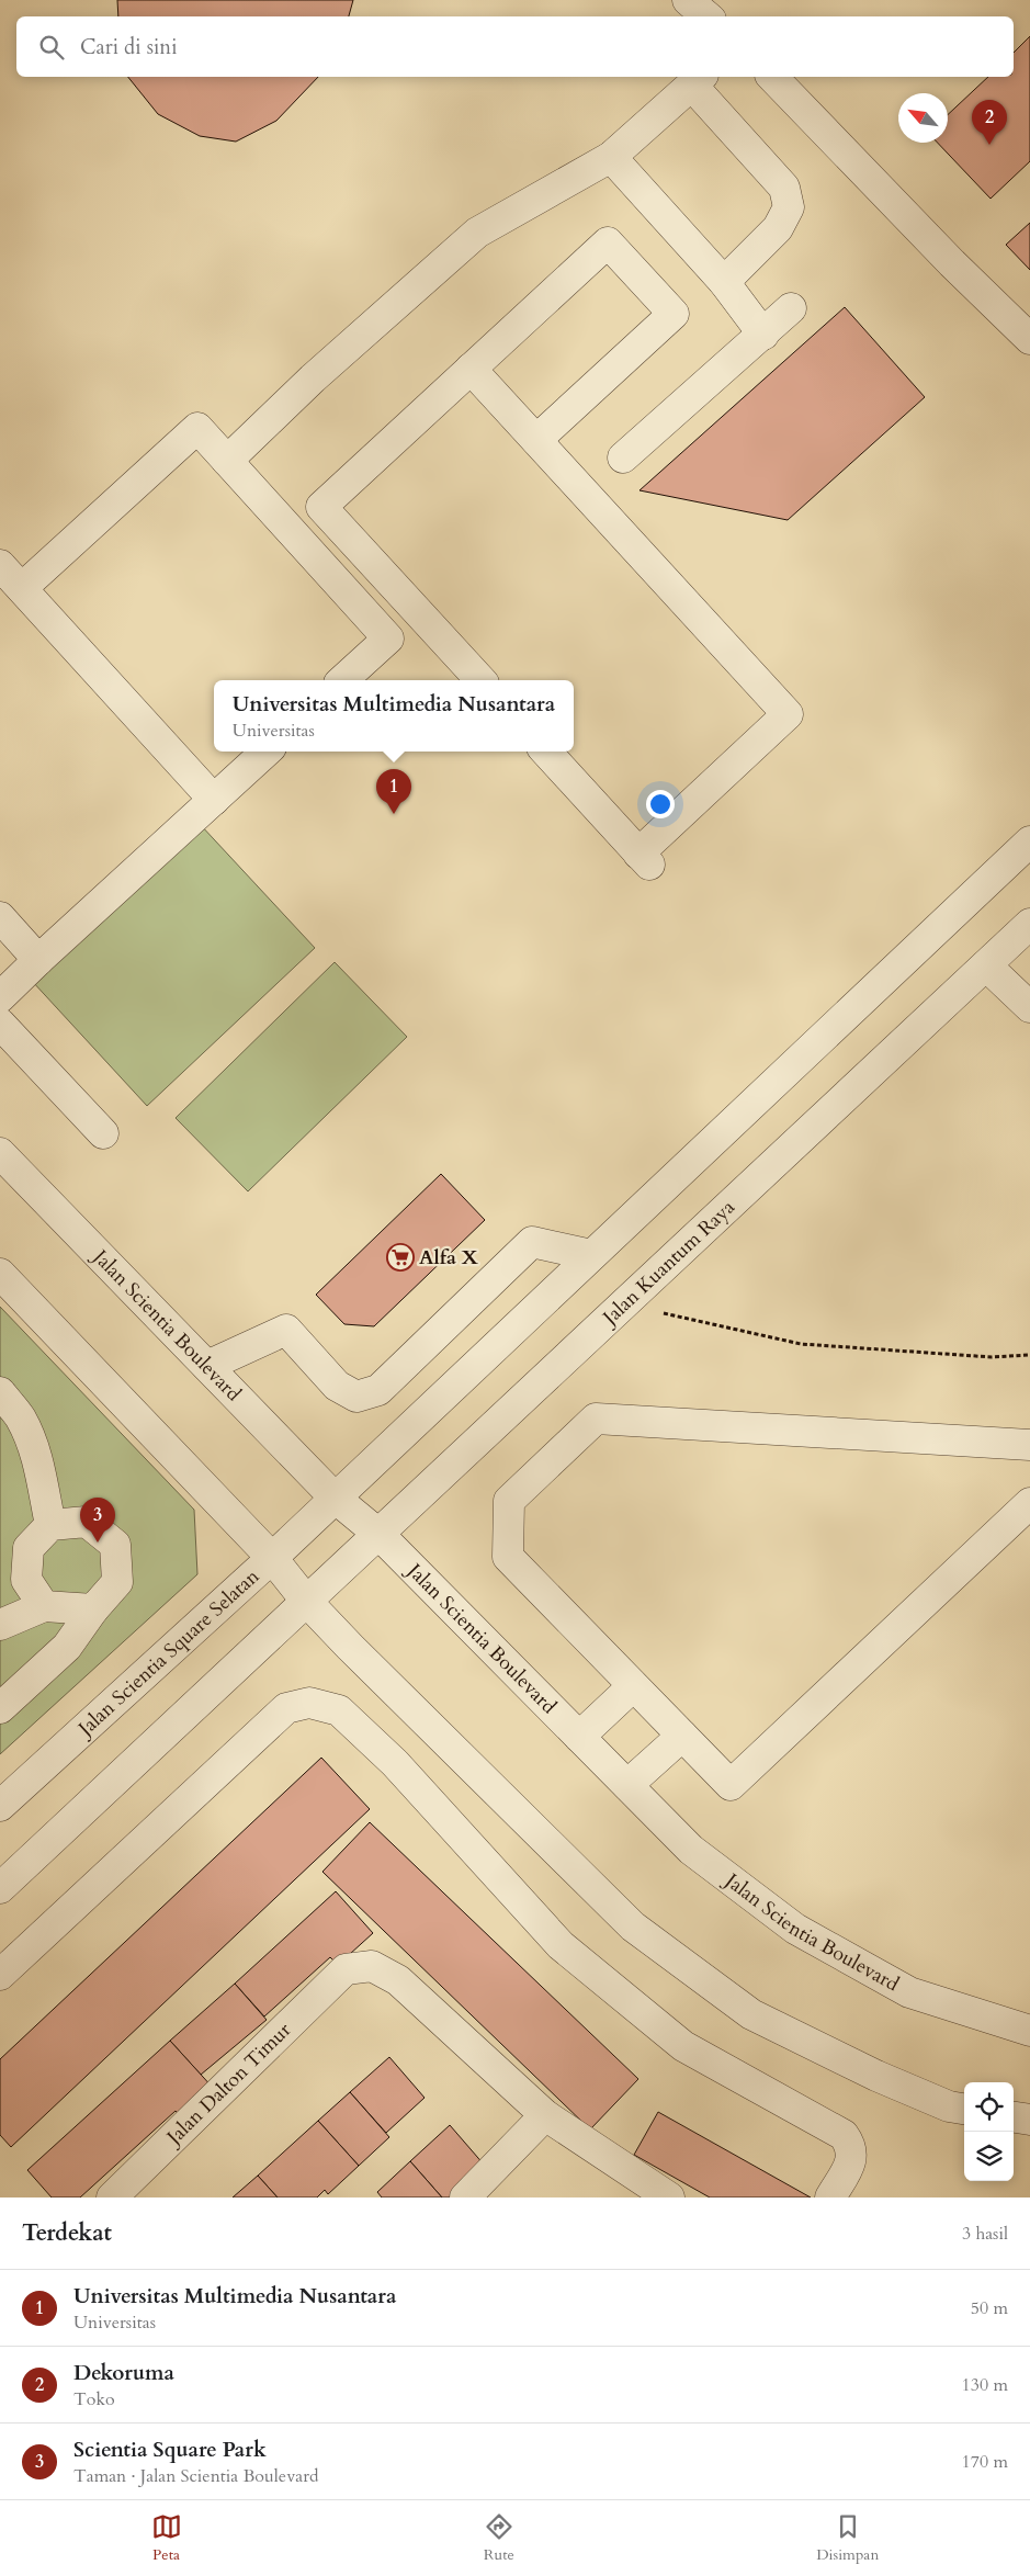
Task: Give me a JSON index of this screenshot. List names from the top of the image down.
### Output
{
  "streets": {
    "street": [
      "Jalan Kuantum Raya",
      "Jalan Scientia Boulevard",
      "Jalan Scientia Square Selatan",
      "Jalan Dalton Timur"
    ]
  },
  "crossings": [
    ["Jalan Kuantum Raya", "Jalan Scientia Boulevard"],
    ["Jalan Scientia Boulevard", "Jalan Scientia Square Selatan"]
  ],
  "places": {
    "supermarket": ["Alfa X"]
  },
  "north": "top left",
  "page": {
    "search": "Cari di sini",
    "pins": ["2", "1", "3"],
    "popup": ["Universitas Multimedia Nusantara", "Universitas"],
    "heading": ["Terdekat", "3 hasil"],
    "list": [
      {
        "mark": "1",
        "name": "Universitas Multimedia Nusantara",
        "note": "Universitas",
        "value": "50 m"
      },
      {
        "mark": "2",
        "name": "Dekoruma",
        "note": "Toko",
        "value": "130 m"
      },
      {
        "mark": "3",
        "name": "Scientia Square Park",
        "note": "Taman · Jalan Scientia Boulevard",
        "value": "170 m"
      }
    ],
    "nav": ["Peta", "Rute", "Disimpan"]
  }
}
